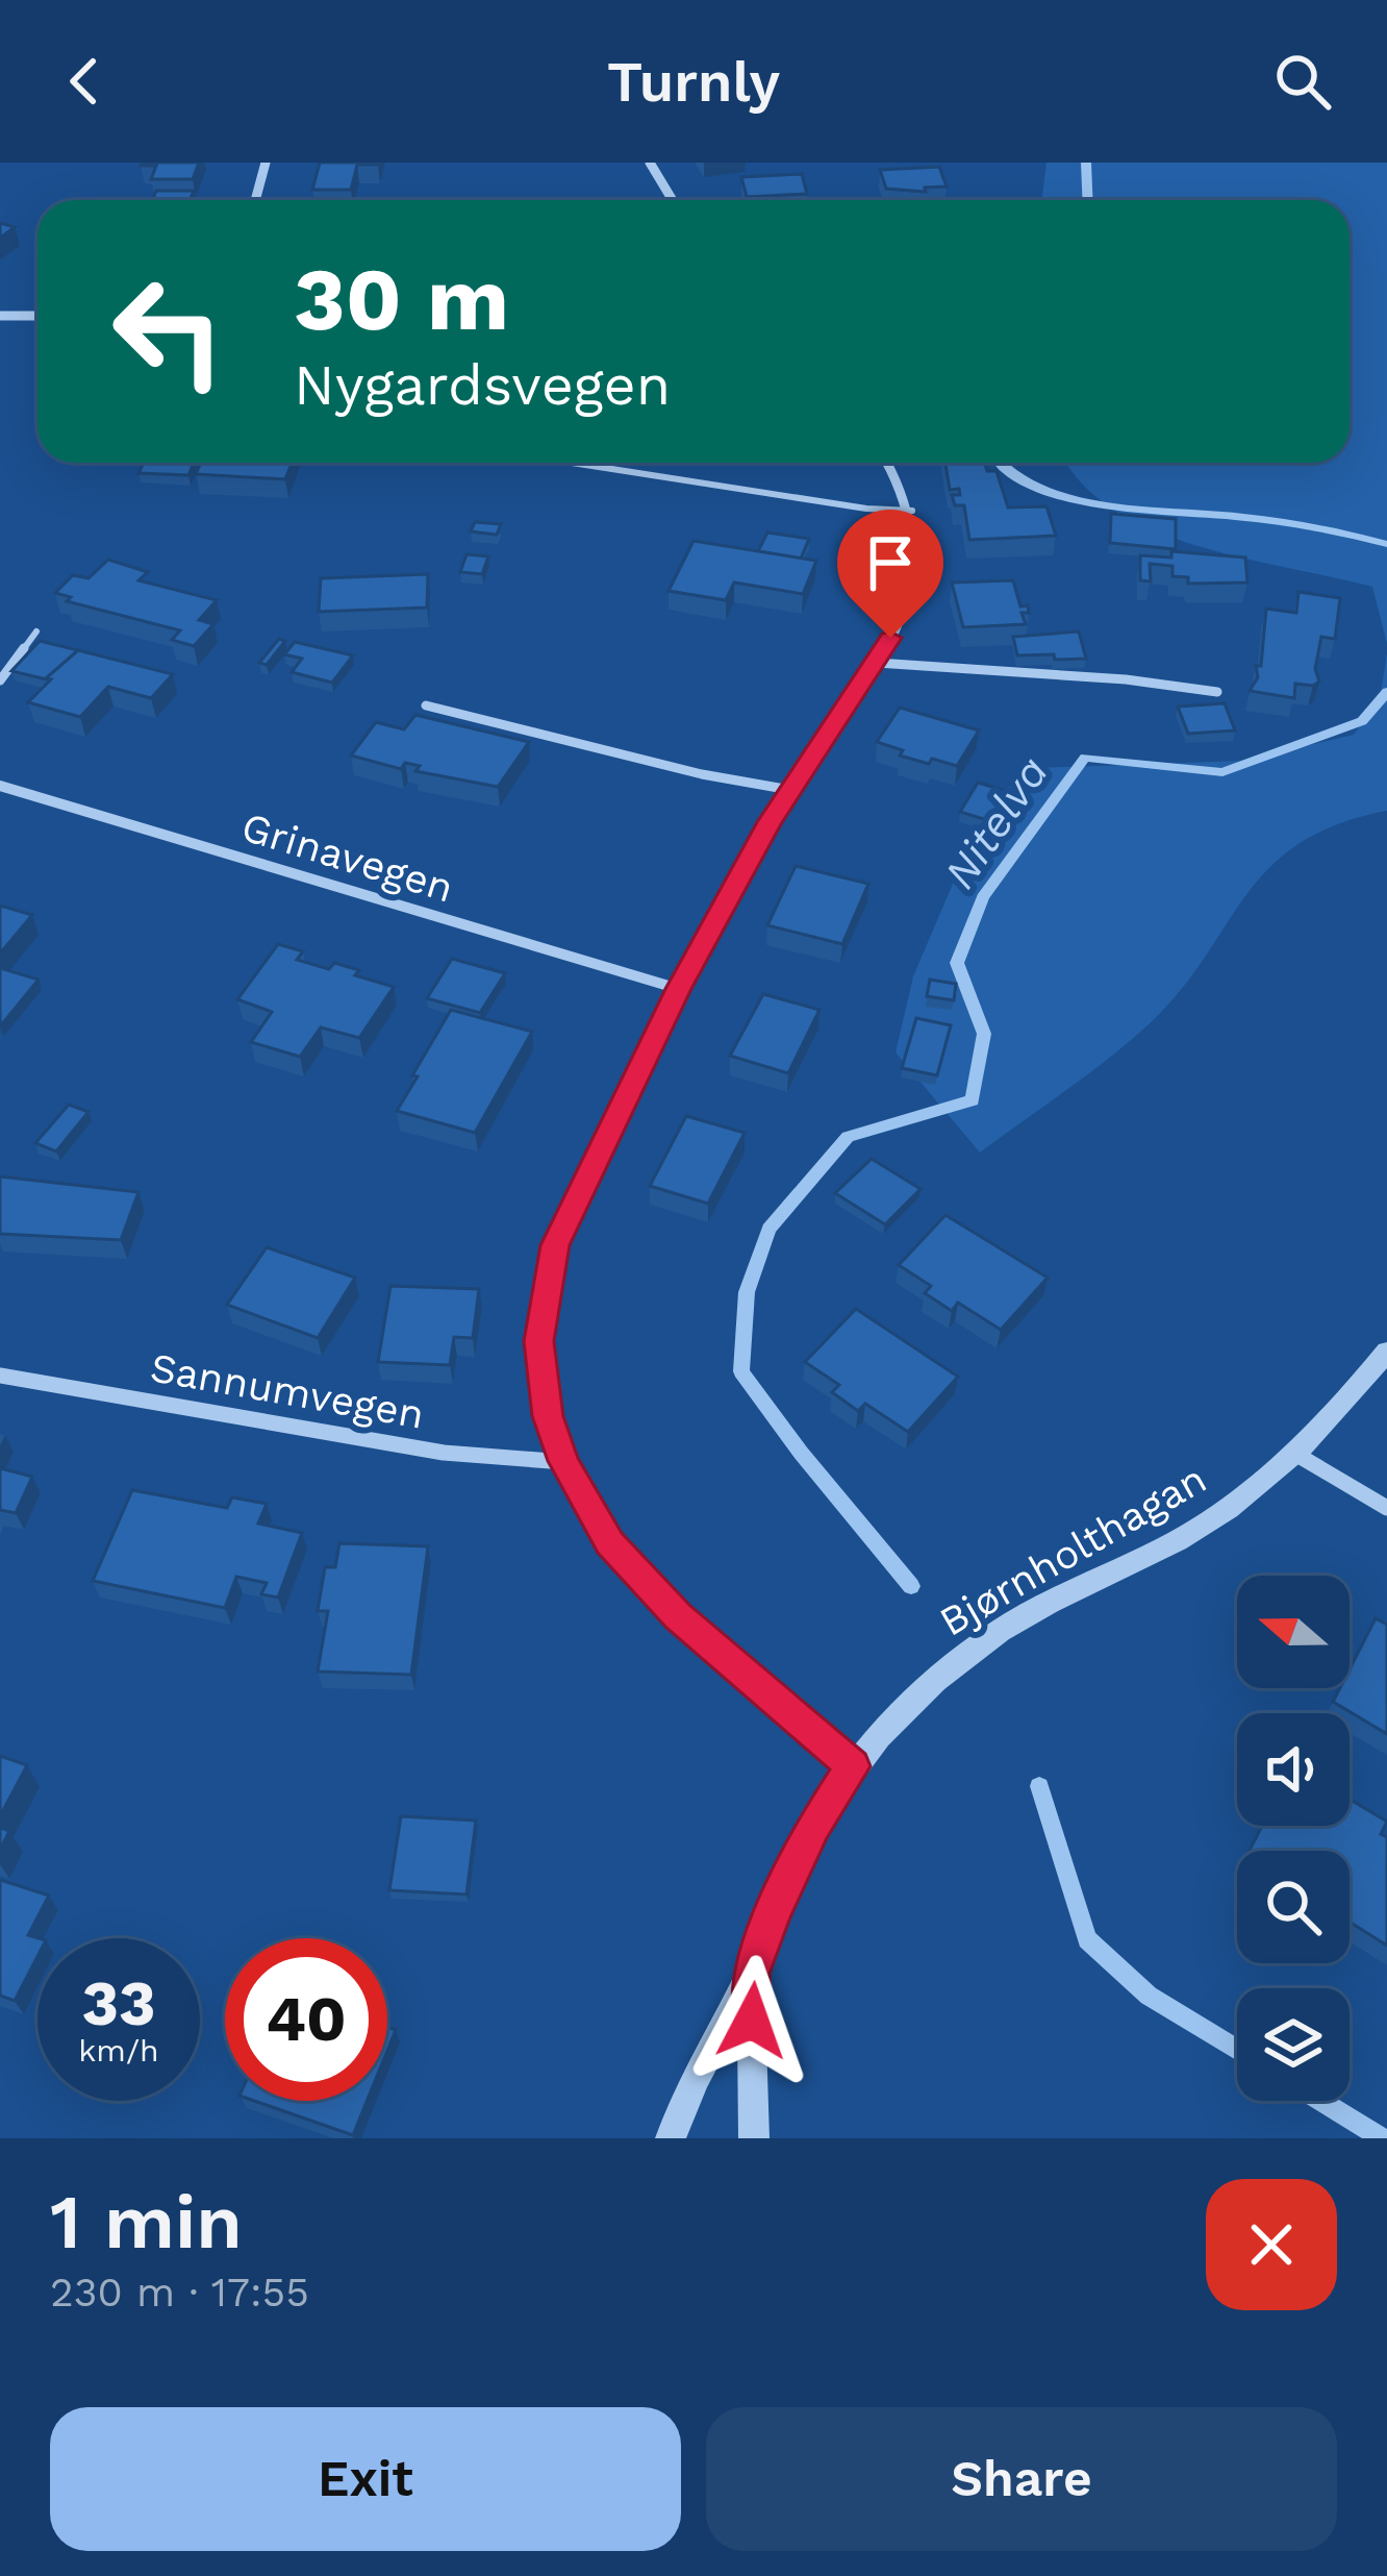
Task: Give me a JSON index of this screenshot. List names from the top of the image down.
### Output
{
  "streets": {
    "street": ["Grinavegen", "Sannumvegen", "Bjørnholthagan"]
  },
  "water": ["Nitelva"],
  "north": "left",
  "page": {
    "header": "Turnly",
    "turn": ["30 m", "Nygardsvegen"],
    "speed": "33 km/h",
    "limit": "40",
    "heading": ["1 min", "230 m · 17:55"],
    "buttons": ["Exit", "Share"]
  }
}
